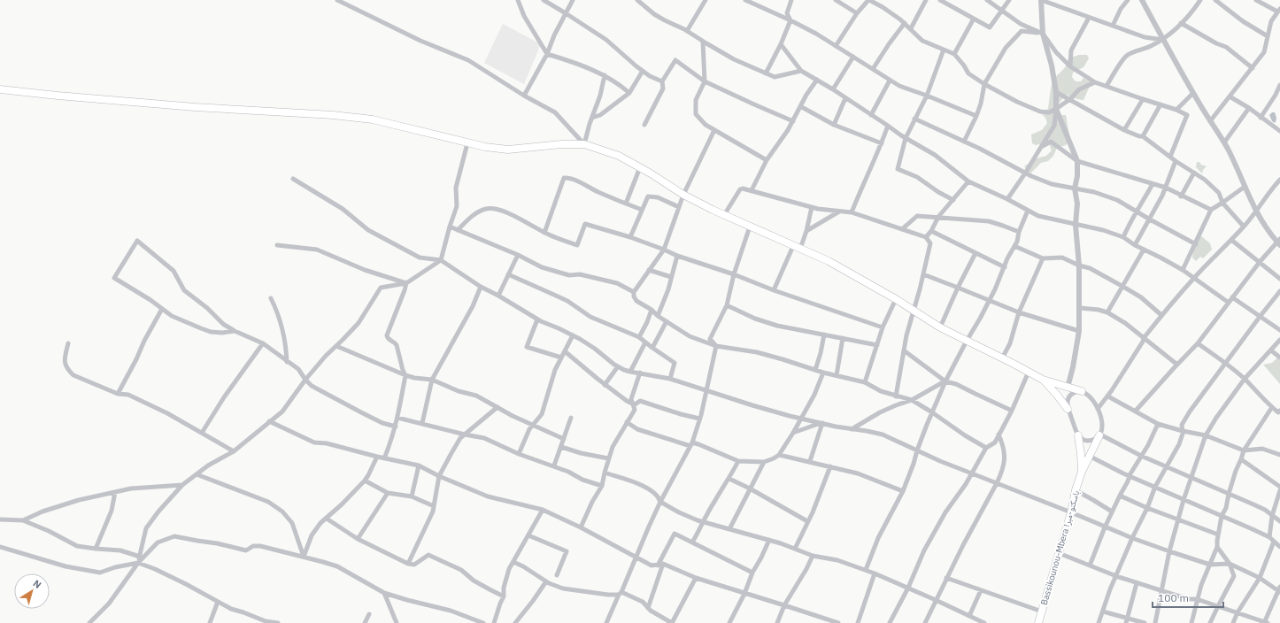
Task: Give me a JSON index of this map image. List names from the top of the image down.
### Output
{
  "streets": {
    "main road": ["Bassikounou-Mbera باسكنو-مبرا"]
  },
  "scale_bar": "100 m",
  "north": "top right"
}
